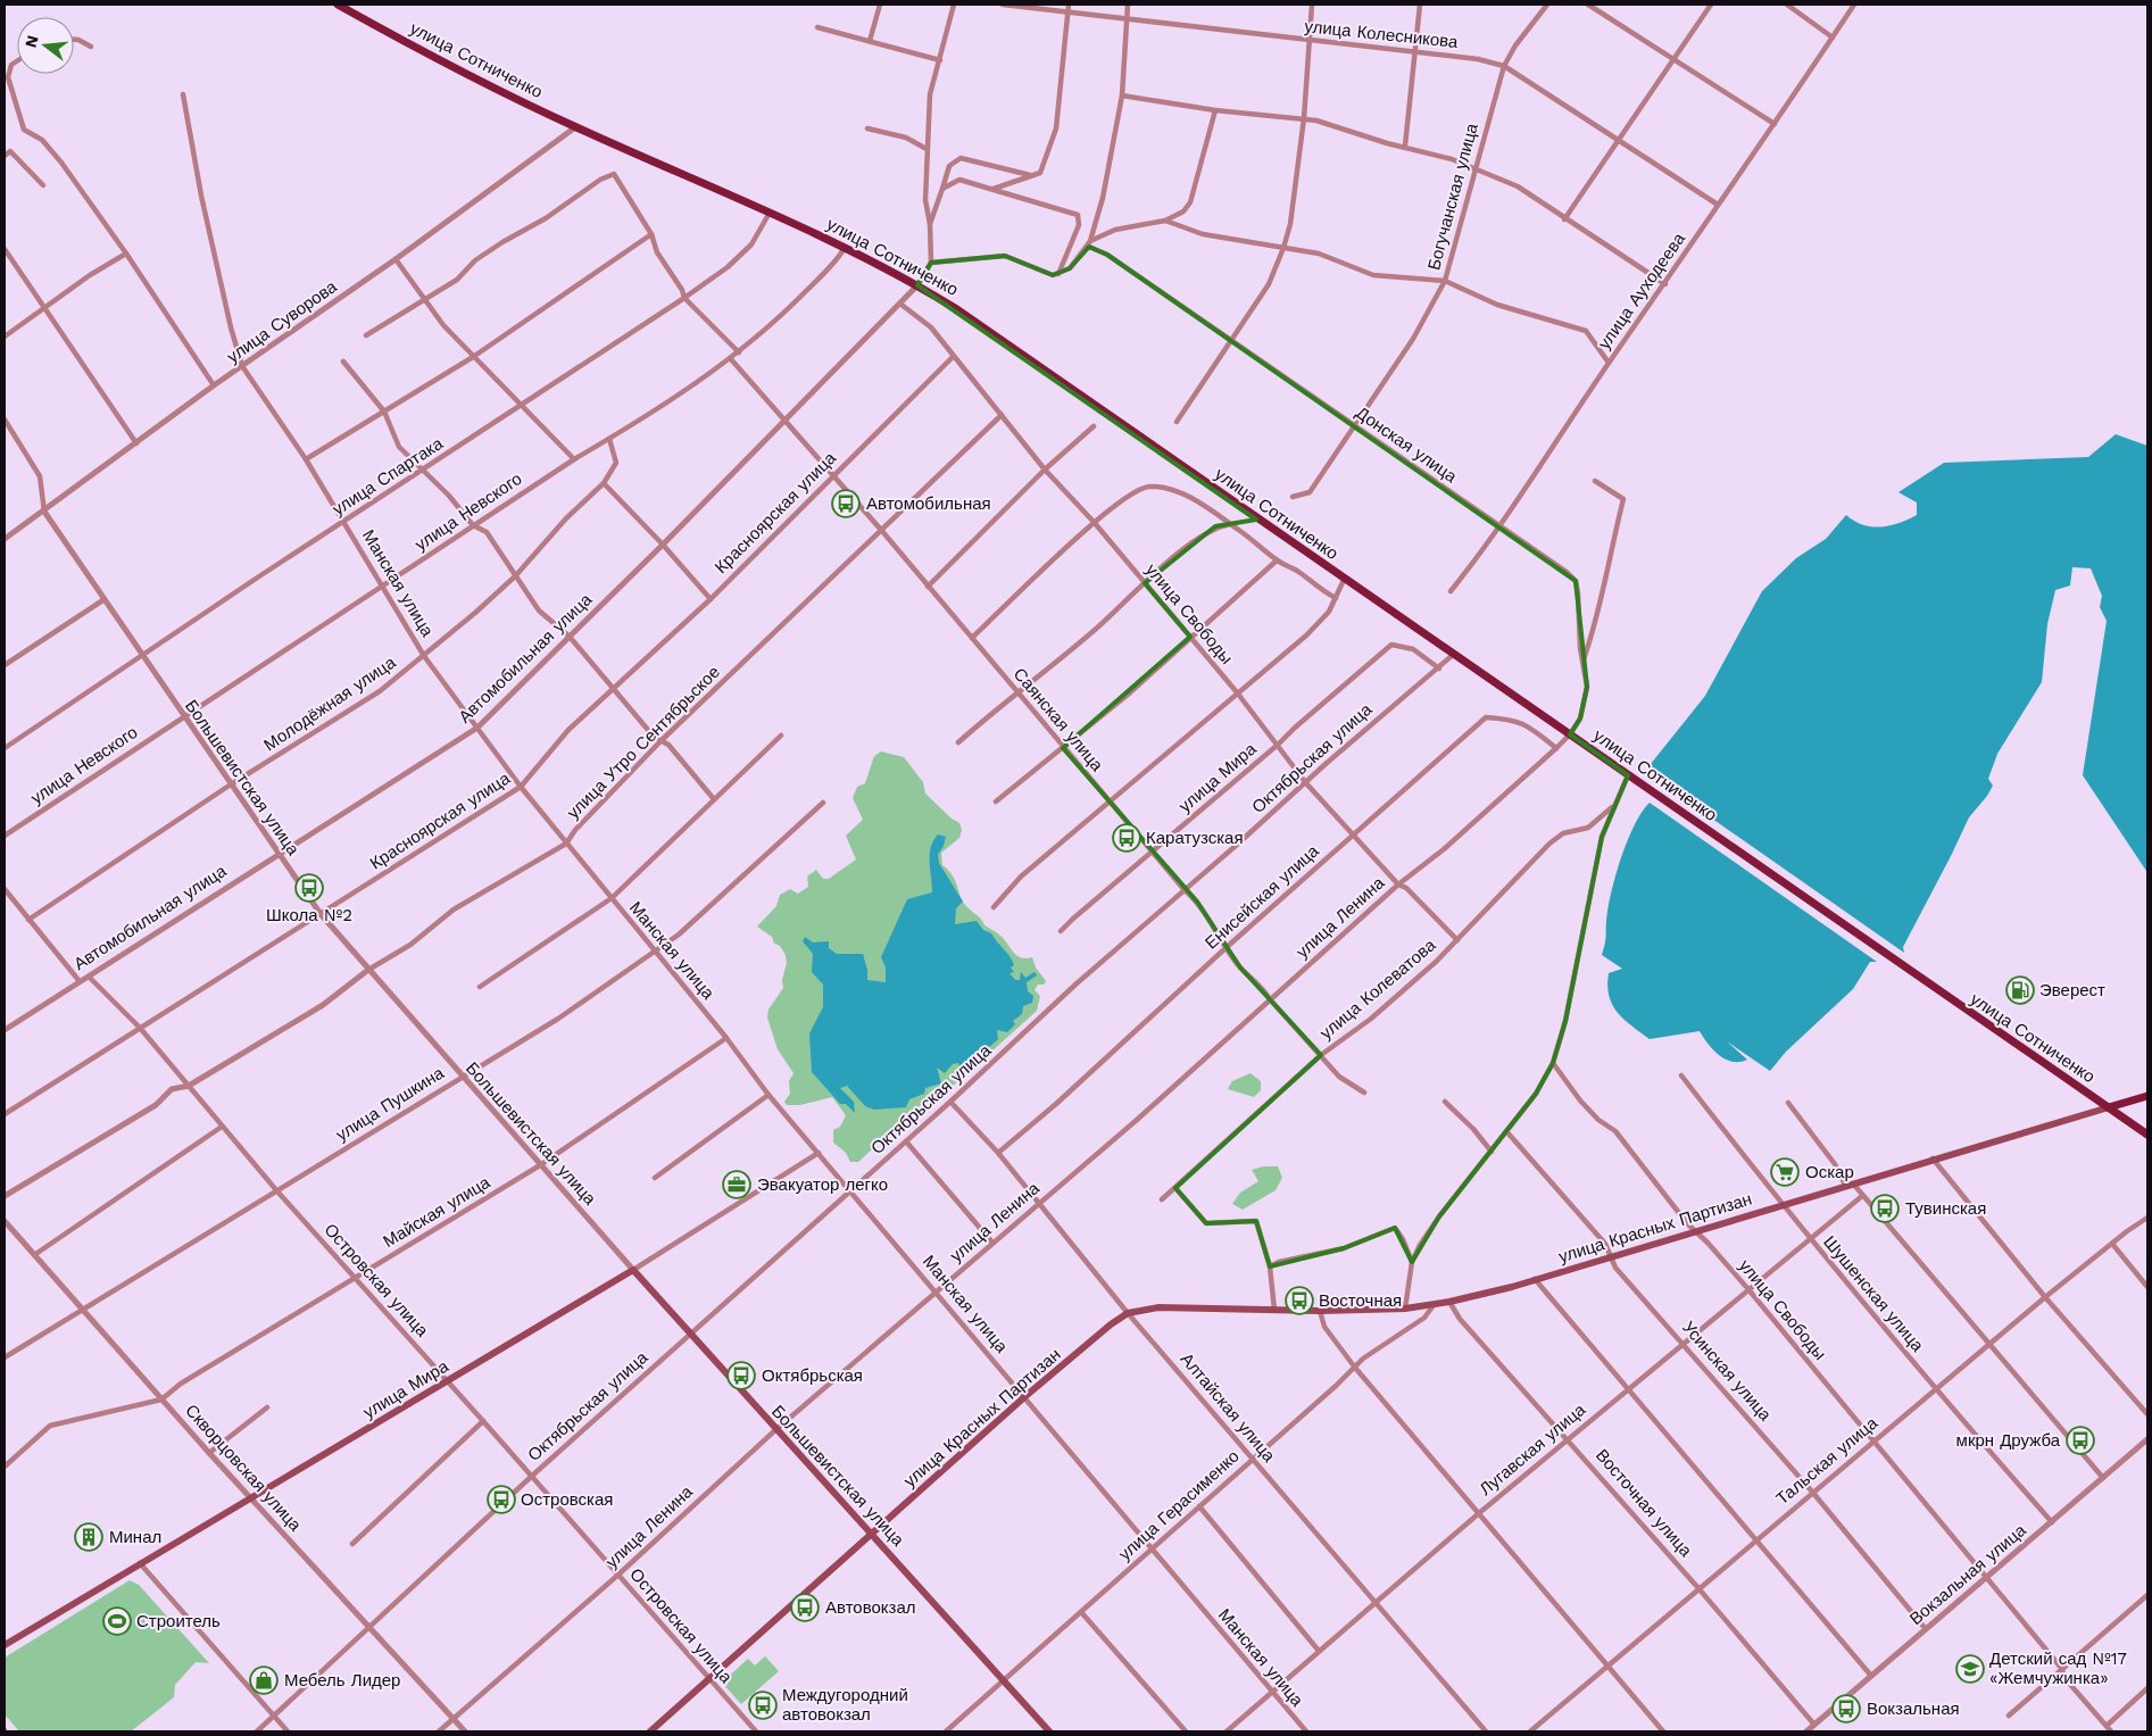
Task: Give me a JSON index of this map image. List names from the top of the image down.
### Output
{
  "streets": {
    "main road": [
      "улица Сотниченко",
      "Большевистская улица",
      "улица Мира",
      "улица Красных Партизан"
    ],
    "street": [
      "улица Колесникова",
      "Богучанская улица",
      "улица Ауходеева",
      "улица Суворова",
      "Донская улица",
      "улица Спартака",
      "улица Невского",
      "Красноярская улица",
      "Манская улица",
      "улица Свободы",
      "Автомобильная улица",
      "Молодёжная улица",
      "Саянская улица",
      "улица Утро Сентябрьское",
      "Октябрьская улица",
      "Енисейская улица",
      "улица Ленина",
      "улица Колеватова",
      "улица Пушкина",
      "Майская улица",
      "Островская улица",
      "Шушенская улица",
      "Усинская улица",
      "Алтайская улица",
      "Лугавская улица",
      "Тальская улица",
      "Скворцовская улица",
      "Восточная улица",
      "улица Герасименко",
      "Вокзальная улица"
    ]
  },
  "crossings": [
    ["улица Колесникова", "Богучанская улица"],
    ["улица Колесникова", "улица Ауходеева"],
    ["улица Сотниченко", "улица Суворова"],
    ["улица Сотниченко", "Донская улица"],
    ["улица Сотниченко", "улица Спартака"],
    ["улица Сотниченко", "улица Невского"],
    ["улица Сотниченко", "Автомобильная улица"],
    ["улица Сотниченко", "Октябрьская улица"],
    ["улица Сотниченко", "улица Ленина"],
    ["улица Сотниченко", "улица Красных Партизан"],
    ["Богучанская улица", "Донская улица"],
    ["улица Ауходеева", "Донская улица"],
    ["улица Суворова", "Манская улица"],
    ["улица Суворова", "Большевистская улица"],
    ["Донская улица", "улица Ленина"],
    ["улица Спартака", "Манская улица"],
    ["улица Спартака", "Большевистская улица"],
    ["улица Невского", "Манская улица"],
    ["улица Невского", "Молодёжная улица"],
    ["улица Невского", "Саянская улица"],
    ["улица Невского", "Большевистская улица"],
    ["Красноярская улица", "Манская улица"],
    ["Красноярская улица", "улица Свободы"],
    ["Красноярская улица", "Саянская улица"],
    ["Красноярская улица", "Большевистская улица"],
    ["Красноярская улица", "Островская улица"],
    ["Манская улица", "Автомобильная улица"],
    ["Манская улица", "Молодёжная улица"],
    ["Манская улица", "улица Утро Сентябрьское"],
    ["Манская улица", "Октябрьская улица"],
    ["Манская улица", "улица Мира"],
    ["Манская улица", "улица Ленина"],
    ["Манская улица", "улица Пушкина"],
    ["Манская улица", "Майская улица"],
    ["Манская улица", "улица Красных Партизан"],
    ["Манская улица", "Лугавская улица"],
    ["Манская улица", "улица Герасименко"],
    ["улица Свободы", "Автомобильная улица"],
    ["улица Свободы", "улица Утро Сентябрьское"],
    ["улица Свободы", "Октябрьская улица"],
    ["улица Свободы", "улица Мира"],
    ["улица Свободы", "Енисейская улица"],
    ["улица Свободы", "улица Ленина"],
    ["улица Свободы", "улица Колеватова"],
    ["улица Свободы", "улица Красных Партизан"],
    ["улица Свободы", "Лугавская улица"],
    ["улица Свободы", "Тальская улица"],
    ["улица Свободы", "Вокзальная улица"],
    ["Автомобильная улица", "Саянская улица"],
    ["Автомобильная улица", "Большевистская улица"],
    ["Автомобильная улица", "Островская улица"],
    ["Молодёжная улица", "Большевистская улица"],
    ["Саянская улица", "улица Утро Сентябрьское"],
    ["Саянская улица", "Октябрьская улица"],
    ["Саянская улица", "улица Мира"],
    ["Саянская улица", "Енисейская улица"],
    ["Саянская улица", "улица Ленина"],
    ["Саянская улица", "улица Колеватова"],
    ["улица Утро Сентябрьское", "Большевистская улица"],
    ["улица Утро Сентябрьское", "Островская улица"],
    ["Октябрьская улица", "Большевистская улица"],
    ["Октябрьская улица", "улица Мира"],
    ["Октябрьская улица", "Островская улица"],
    ["Октябрьская улица", "Алтайская улица"],
    ["Октябрьская улица", "Скворцовская улица"],
    ["Большевистская улица", "улица Мира"],
    ["Большевистская улица", "улица Ленина"],
    ["Большевистская улица", "улица Пушкина"],
    ["Большевистская улица", "Майская улица"],
    ["Большевистская улица", "улица Красных Партизан"],
    ["Большевистская улица", "улица Герасименко"],
    ["улица Мира", "Островская улица"],
    ["улица Мира", "Скворцовская улица"],
    ["Енисейская улица", "улица Ленина"],
    ["Енисейская улица", "Алтайская улица"],
    ["улица Ленина", "Островская улица"],
    ["улица Ленина", "Алтайская улица"],
    ["улица Ленина", "Скворцовская улица"],
    ["улица Пушкина", "Островская улица"],
    ["улица Пушкина", "Скворцовская улица"],
    ["Майская улица", "Островская улица"],
    ["Майская улица", "Скворцовская улица"],
    ["улица Красных Партизан", "Островская улица"],
    ["улица Красных Партизан", "Шушенская улица"],
    ["улица Красных Партизан", "Усинская улица"],
    ["улица Красных Партизан", "Алтайская улица"],
    ["улица Красных Партизан", "Восточная улица"],
    ["улица Красных Партизан", "улица Герасименко"],
    ["Шушенская улица", "Лугавская улица"],
    ["Шушенская улица", "Тальская улица"],
    ["Шушенская улица", "Вокзальная улица"],
    ["Усинская улица", "Лугавская улица"],
    ["Усинская улица", "Тальская улица"],
    ["Усинская улица", "Вокзальная улица"],
    ["Алтайская улица", "Лугавская улица"],
    ["Алтайская улица", "улица Герасименко"],
    ["Лугавская улица", "Восточная улица"],
    ["Тальская улица", "Восточная улица"],
    ["Восточная улица", "Вокзальная улица"]
  ],
  "places": {
    "bus stop": [
      "Автомобильная",
      "Каратузская",
      "Школа №2",
      "Тувинская",
      "Восточная",
      "Октябрьская",
      "мкрн Дружба",
      "Островская",
      "Автовокзал",
      "Междугородний автовокзал",
      "Вокзальная"
    ],
    "fuel station": ["Эверест"],
    "supermarket": ["Оскар"],
    "office": ["Эвакуатор легко"],
    "building": ["Минал"],
    "sports": ["Строитель"],
    "school or university": ["Детский сад №17 «Жемчужинка»"],
    "shop": ["Мебель Лидер"]
  },
  "north": "left"
}
